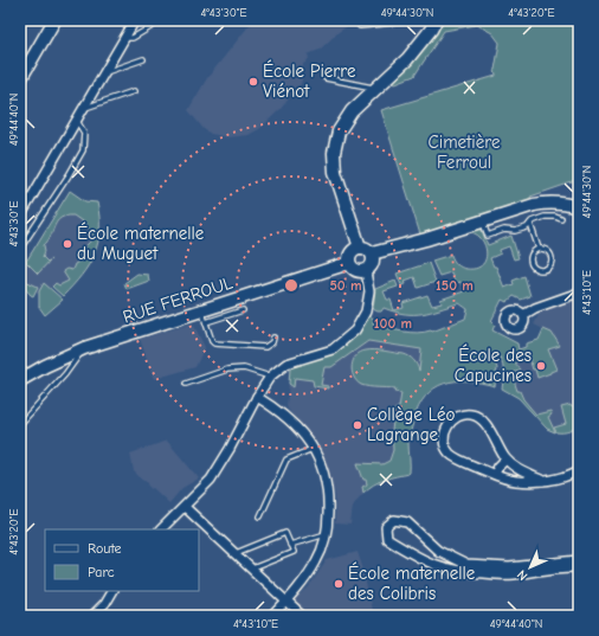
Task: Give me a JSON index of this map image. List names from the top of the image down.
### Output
{
  "streets": {
    "street": ["RUE FERROUL"]
  },
  "parks": ["Cimetière Ferroul"],
  "places": [
    "École Pierre Viénot",
    "École maternelle du Muguet",
    "École des Capucines",
    "Collège Léo Lagrange",
    "École maternelle des Colibris"
  ],
  "legend": ["Route", "Parc"],
  "north": "bottom left",
  "coordinates": [
    "4°43'30\"E",
    "49°44'30\"N",
    "4°43'20\"E",
    "49°44'40\"N",
    "4°43'10\"E"
  ],
  "rings": ["50 m", "150 m", "100 m"]
}
